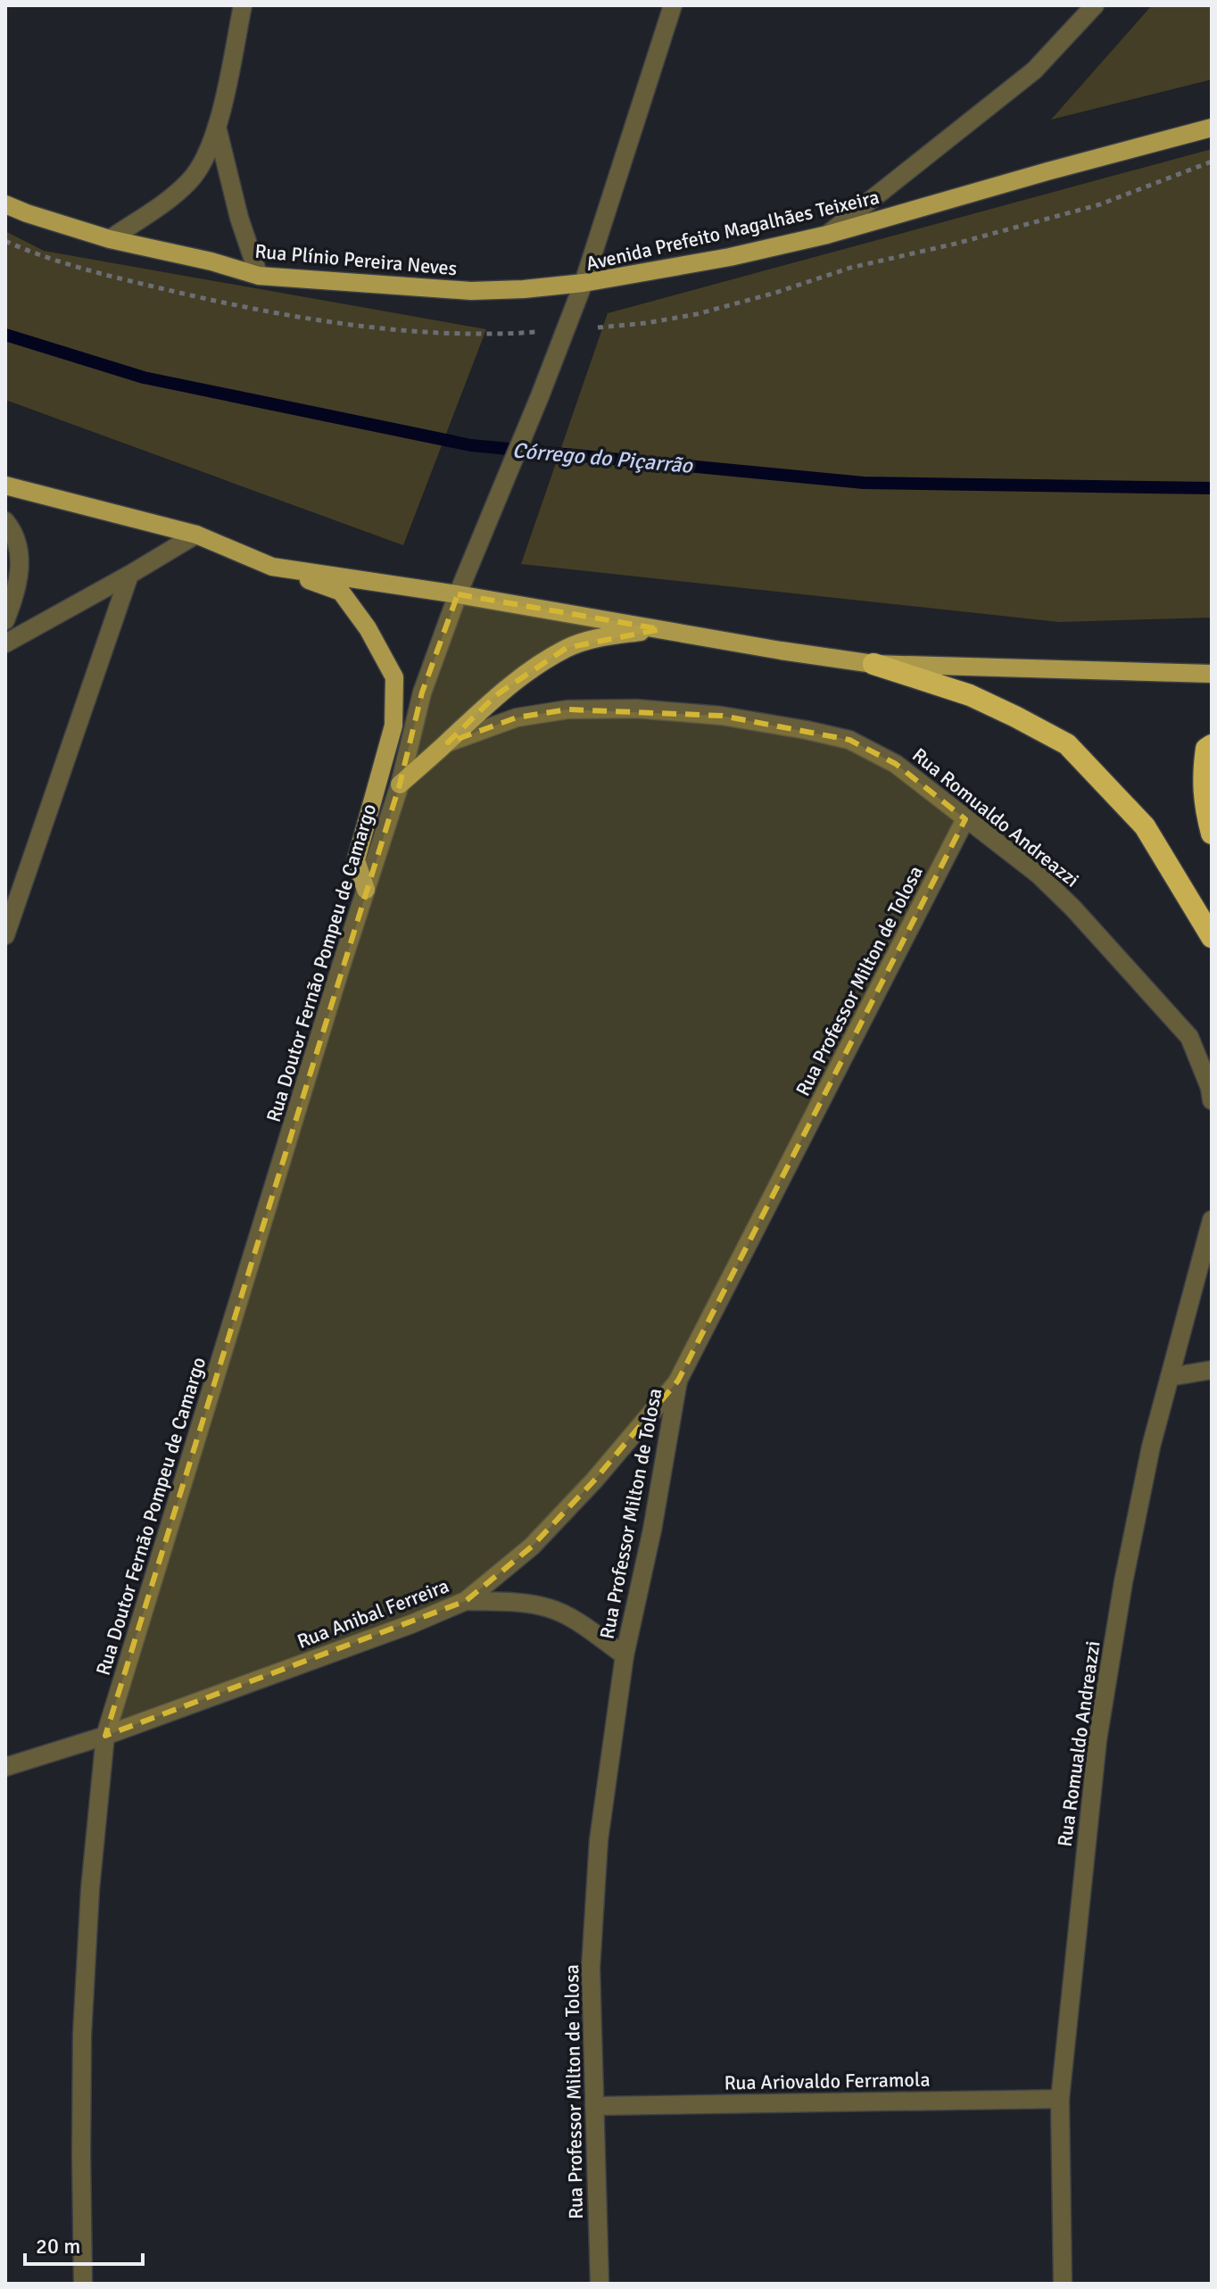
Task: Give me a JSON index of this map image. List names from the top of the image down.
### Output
{
  "streets": {
    "main road": ["Avenida Prefeito Magalhães Teixeira", "Rua Plínio Pereira Neves"],
    "street": [
      "Rua Romualdo Andreazzi",
      "Rua Doutor Fernão Pompeu de Camargo",
      "Rua Professor Milton de Tolosa",
      "Rua Anibal Ferreira",
      "Rua Ariovaldo Ferramola"
    ]
  },
  "crossings": [
    ["Avenida Prefeito Magalhães Teixeira", "Rua Plínio Pereira Neves"],
    ["Avenida Prefeito Magalhães Teixeira", "Rua Doutor Fernão Pompeu de Camargo"],
    ["Rua Romualdo Andreazzi", "Rua Professor Milton de Tolosa"],
    ["Rua Romualdo Andreazzi", "Rua Ariovaldo Ferramola"],
    ["Rua Doutor Fernão Pompeu de Camargo", "Rua Anibal Ferreira"],
    ["Rua Professor Milton de Tolosa", "Rua Anibal Ferreira"],
    ["Rua Professor Milton de Tolosa", "Rua Ariovaldo Ferramola"]
  ],
  "water": ["Córrego do Piçarrão"],
  "scale_bar": "20 m"
}
